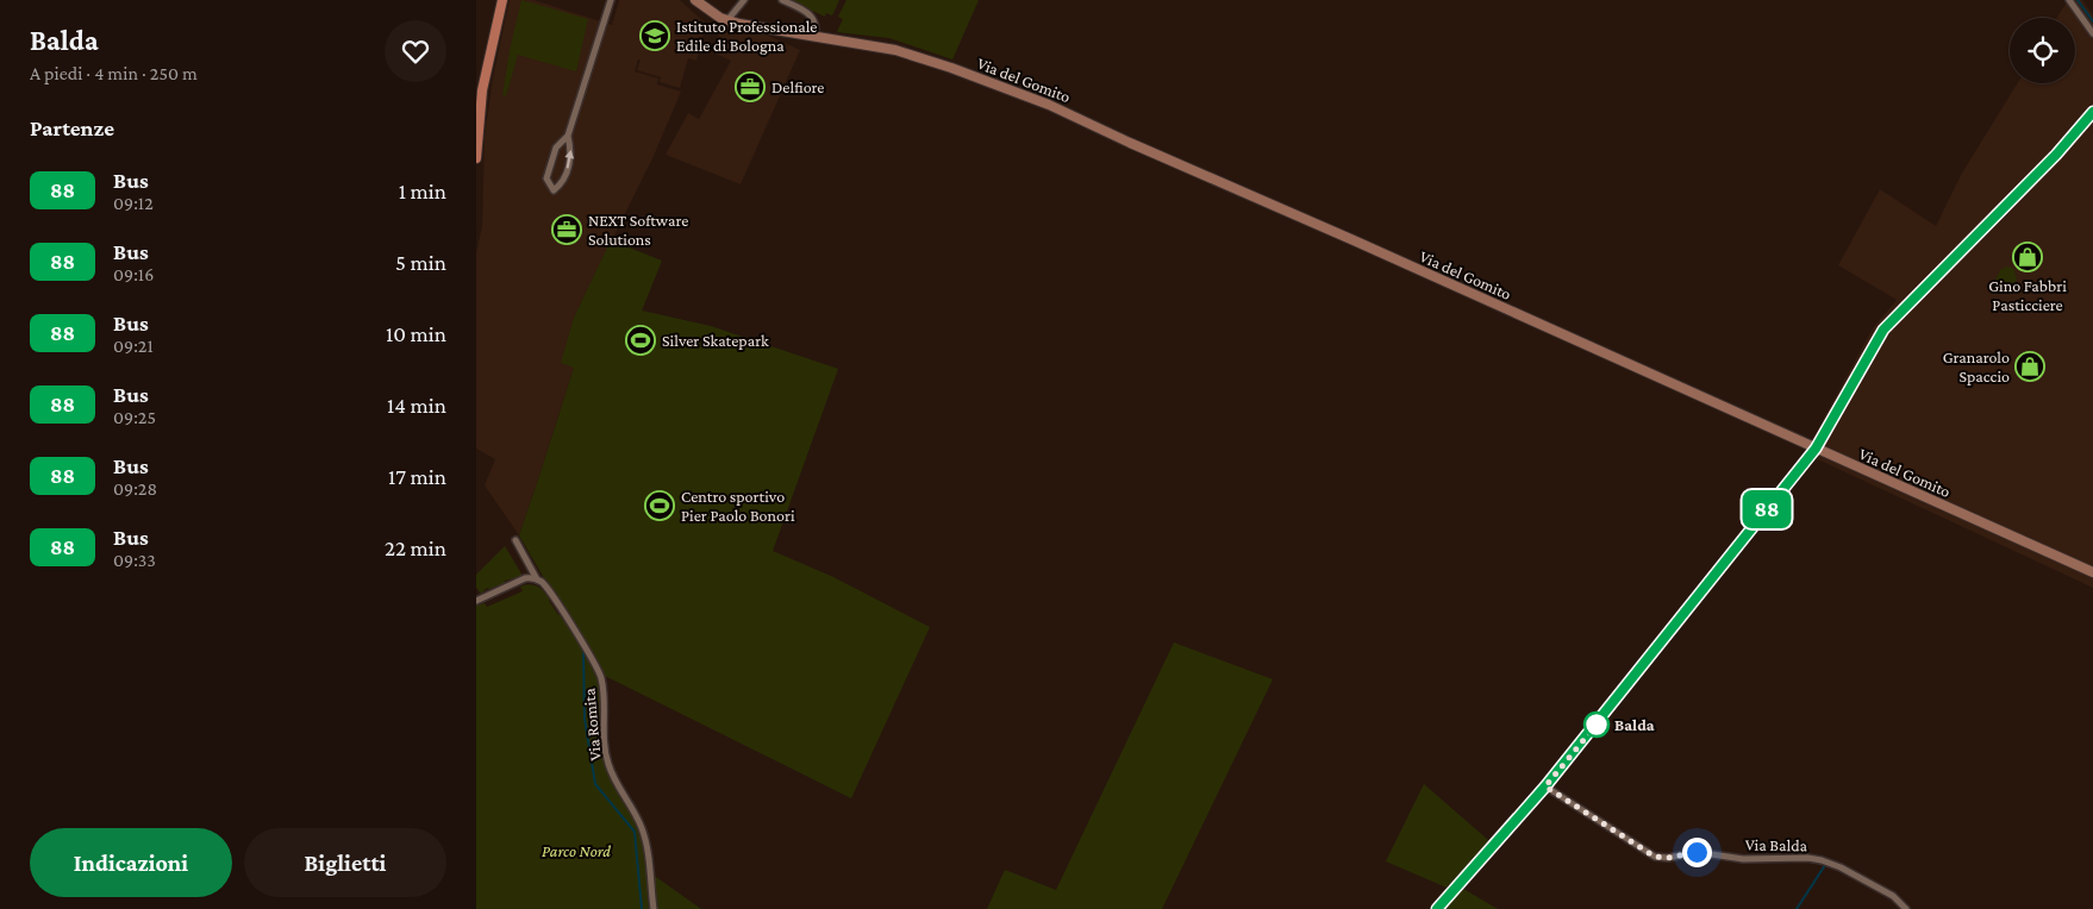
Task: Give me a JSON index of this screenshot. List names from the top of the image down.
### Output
{
  "streets": {
    "street": ["Via del Gomito", "Via Romita", "Via Balda"]
  },
  "parks": ["Parco Nord"],
  "places": {
    "school or university": ["Istituto Professionale Edile di Bologna"],
    "office": ["Delfiore", "NEXT Software Solutions"],
    "shop": ["Gino Fabbri Pasticciere", "Granarolo Spaccio"],
    "sports": ["Silver Skatepark", "Centro sportivo Pier Paolo Bonori"],
    "other": ["Balda"]
  },
  "lines": ["bus line 88"],
  "page": {
    "heading": [
      ["Balda", "A piedi · 4 min · 250 m"],
      "Partenze"
    ],
    "on_map": "88",
    "list": [
      {
        "mark": "88",
        "name": "Bus",
        "note": "09:12",
        "value": "1 min"
      },
      {
        "mark": "88",
        "name": "Bus",
        "note": "09:16",
        "value": "5 min"
      },
      {
        "mark": "88",
        "name": "Bus",
        "note": "09:21",
        "value": "10 min"
      },
      {
        "mark": "88",
        "name": "Bus",
        "note": "09:25",
        "value": "14 min"
      },
      {
        "mark": "88",
        "name": "Bus",
        "note": "09:28",
        "value": "17 min"
      },
      {
        "mark": "88",
        "name": "Bus",
        "note": "09:33",
        "value": "22 min"
      }
    ],
    "buttons": ["Indicazioni", "Biglietti"]
  }
}
